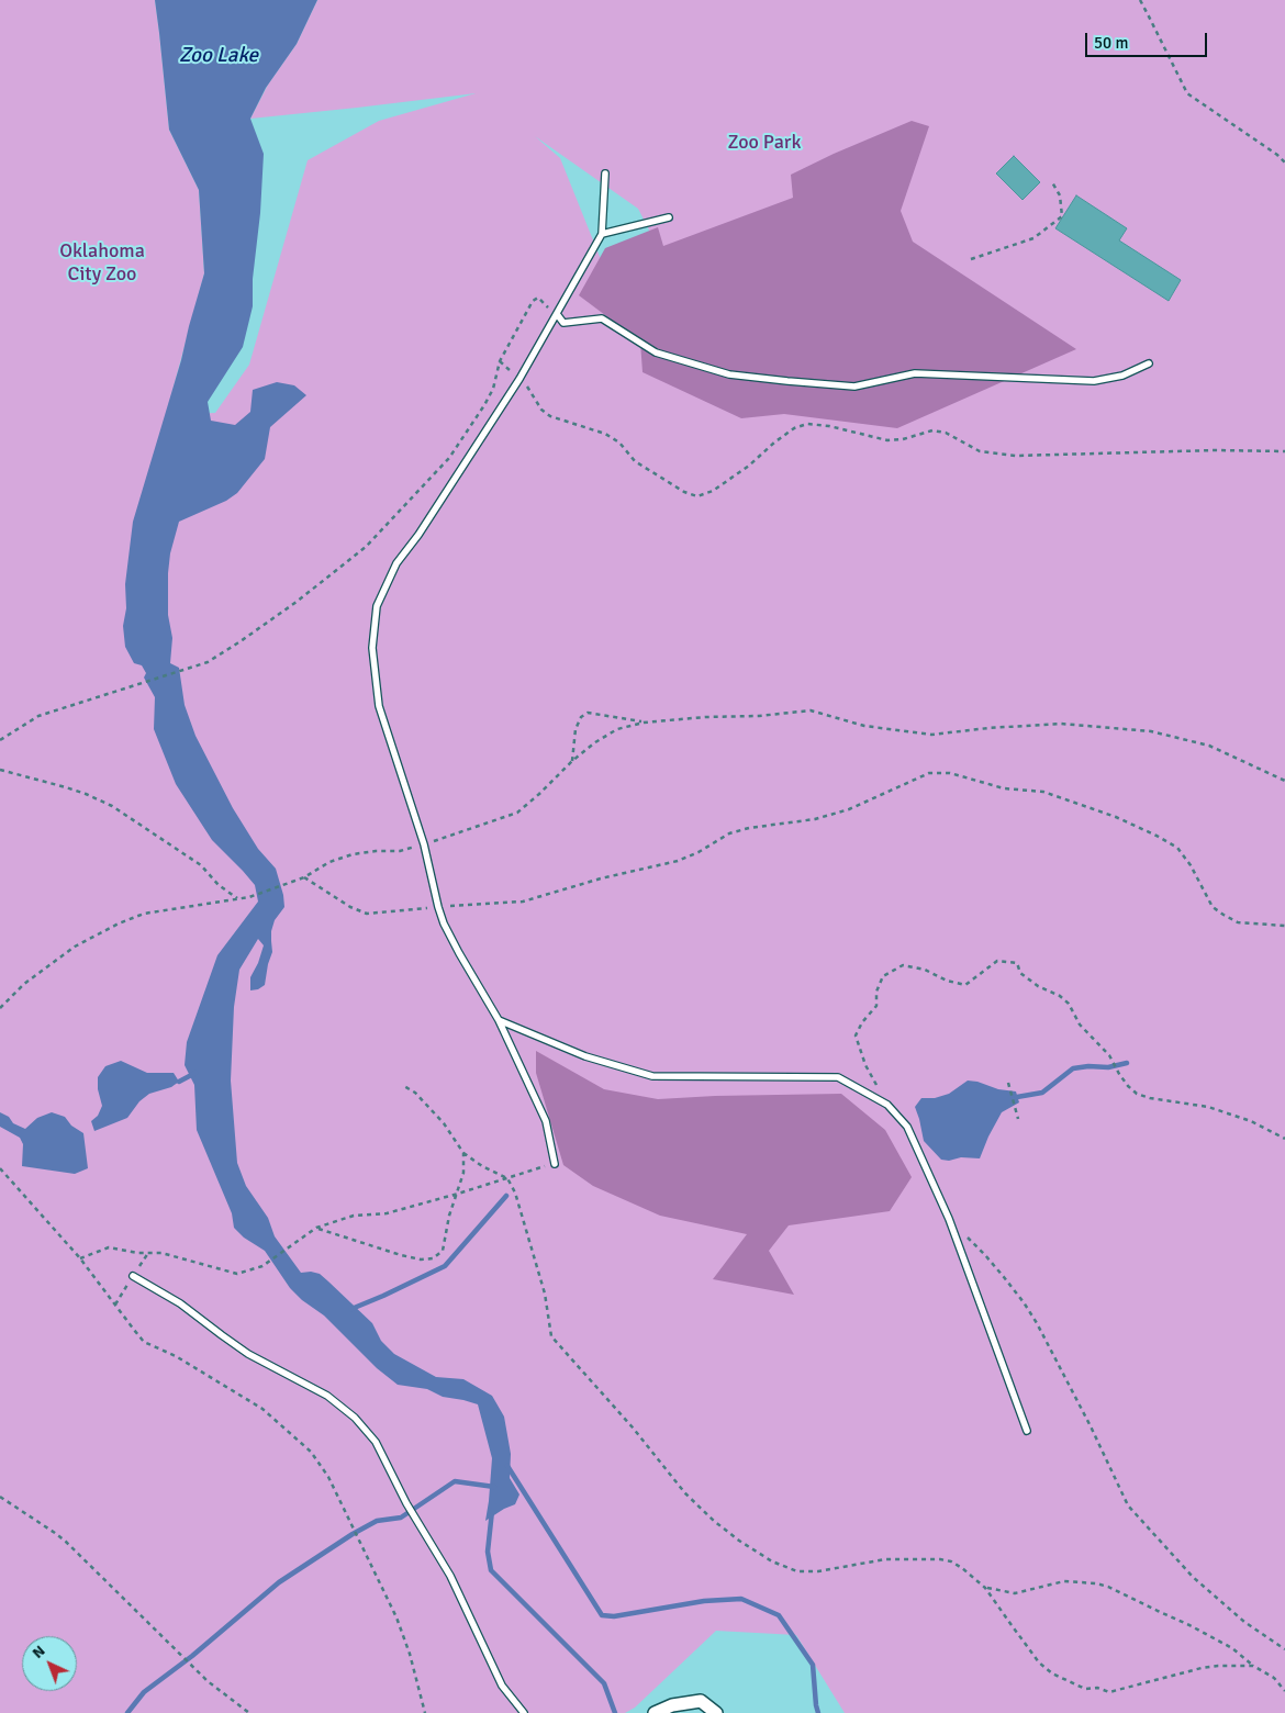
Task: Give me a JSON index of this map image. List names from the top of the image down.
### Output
{
  "water": ["Zoo Lake"],
  "parks": ["Zoo Park", "Oklahoma City Zoo"],
  "scale_bar": "50 m",
  "north": "top left"
}
